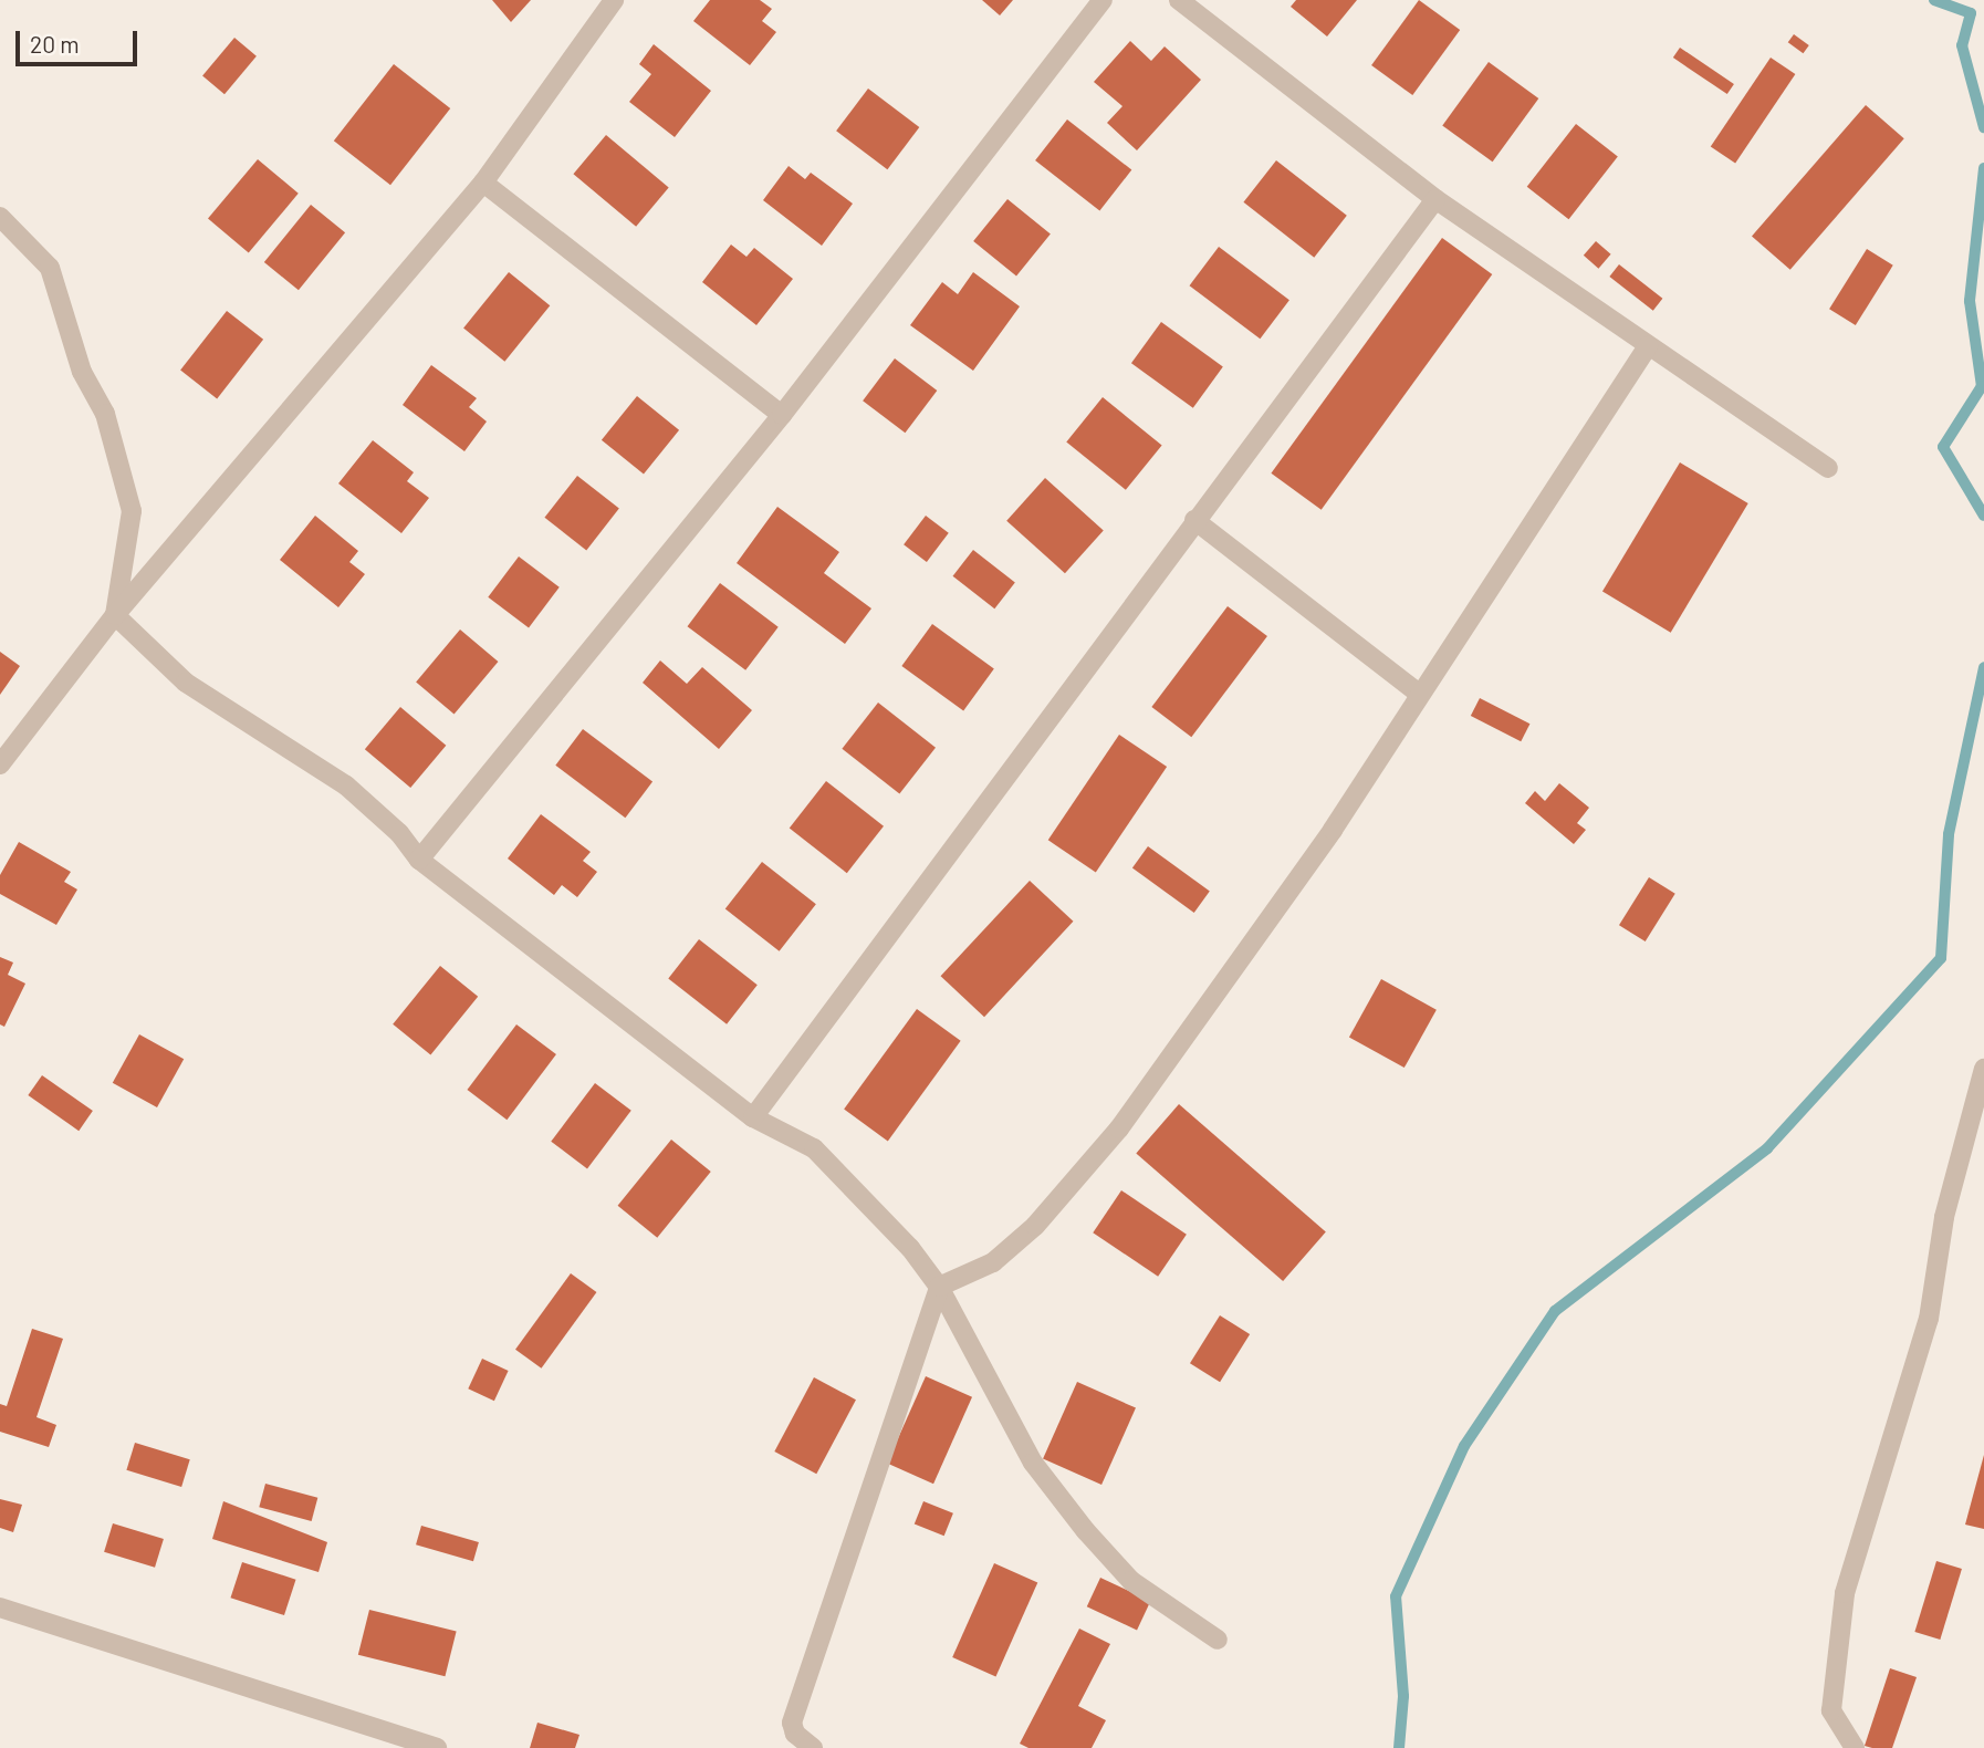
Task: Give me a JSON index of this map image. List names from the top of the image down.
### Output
{
  "scale_bar": "20 m"
}
